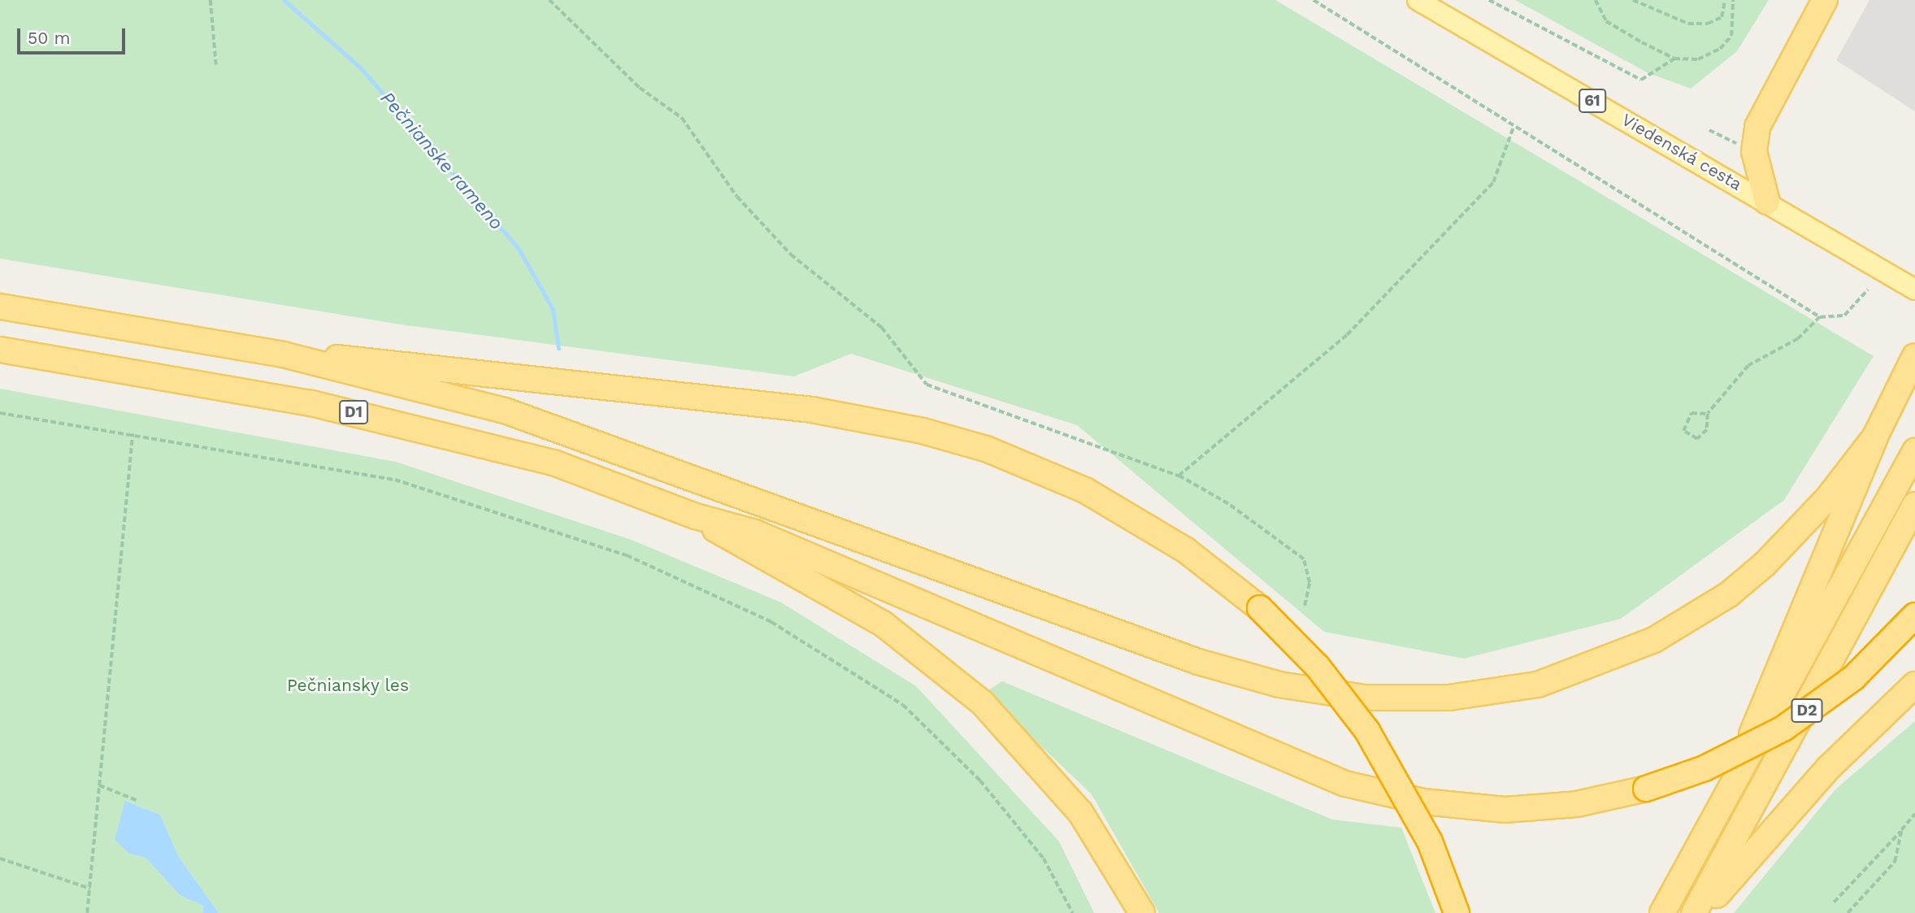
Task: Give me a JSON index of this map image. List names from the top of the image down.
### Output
{
  "streets": {
    "highway": ["D1", "D2"],
    "main road": ["61", "Viedenská cesta"]
  },
  "water": ["Pečnianske rameno"],
  "parks": ["Pečniansky les"],
  "scale_bar": "50 m"
}
